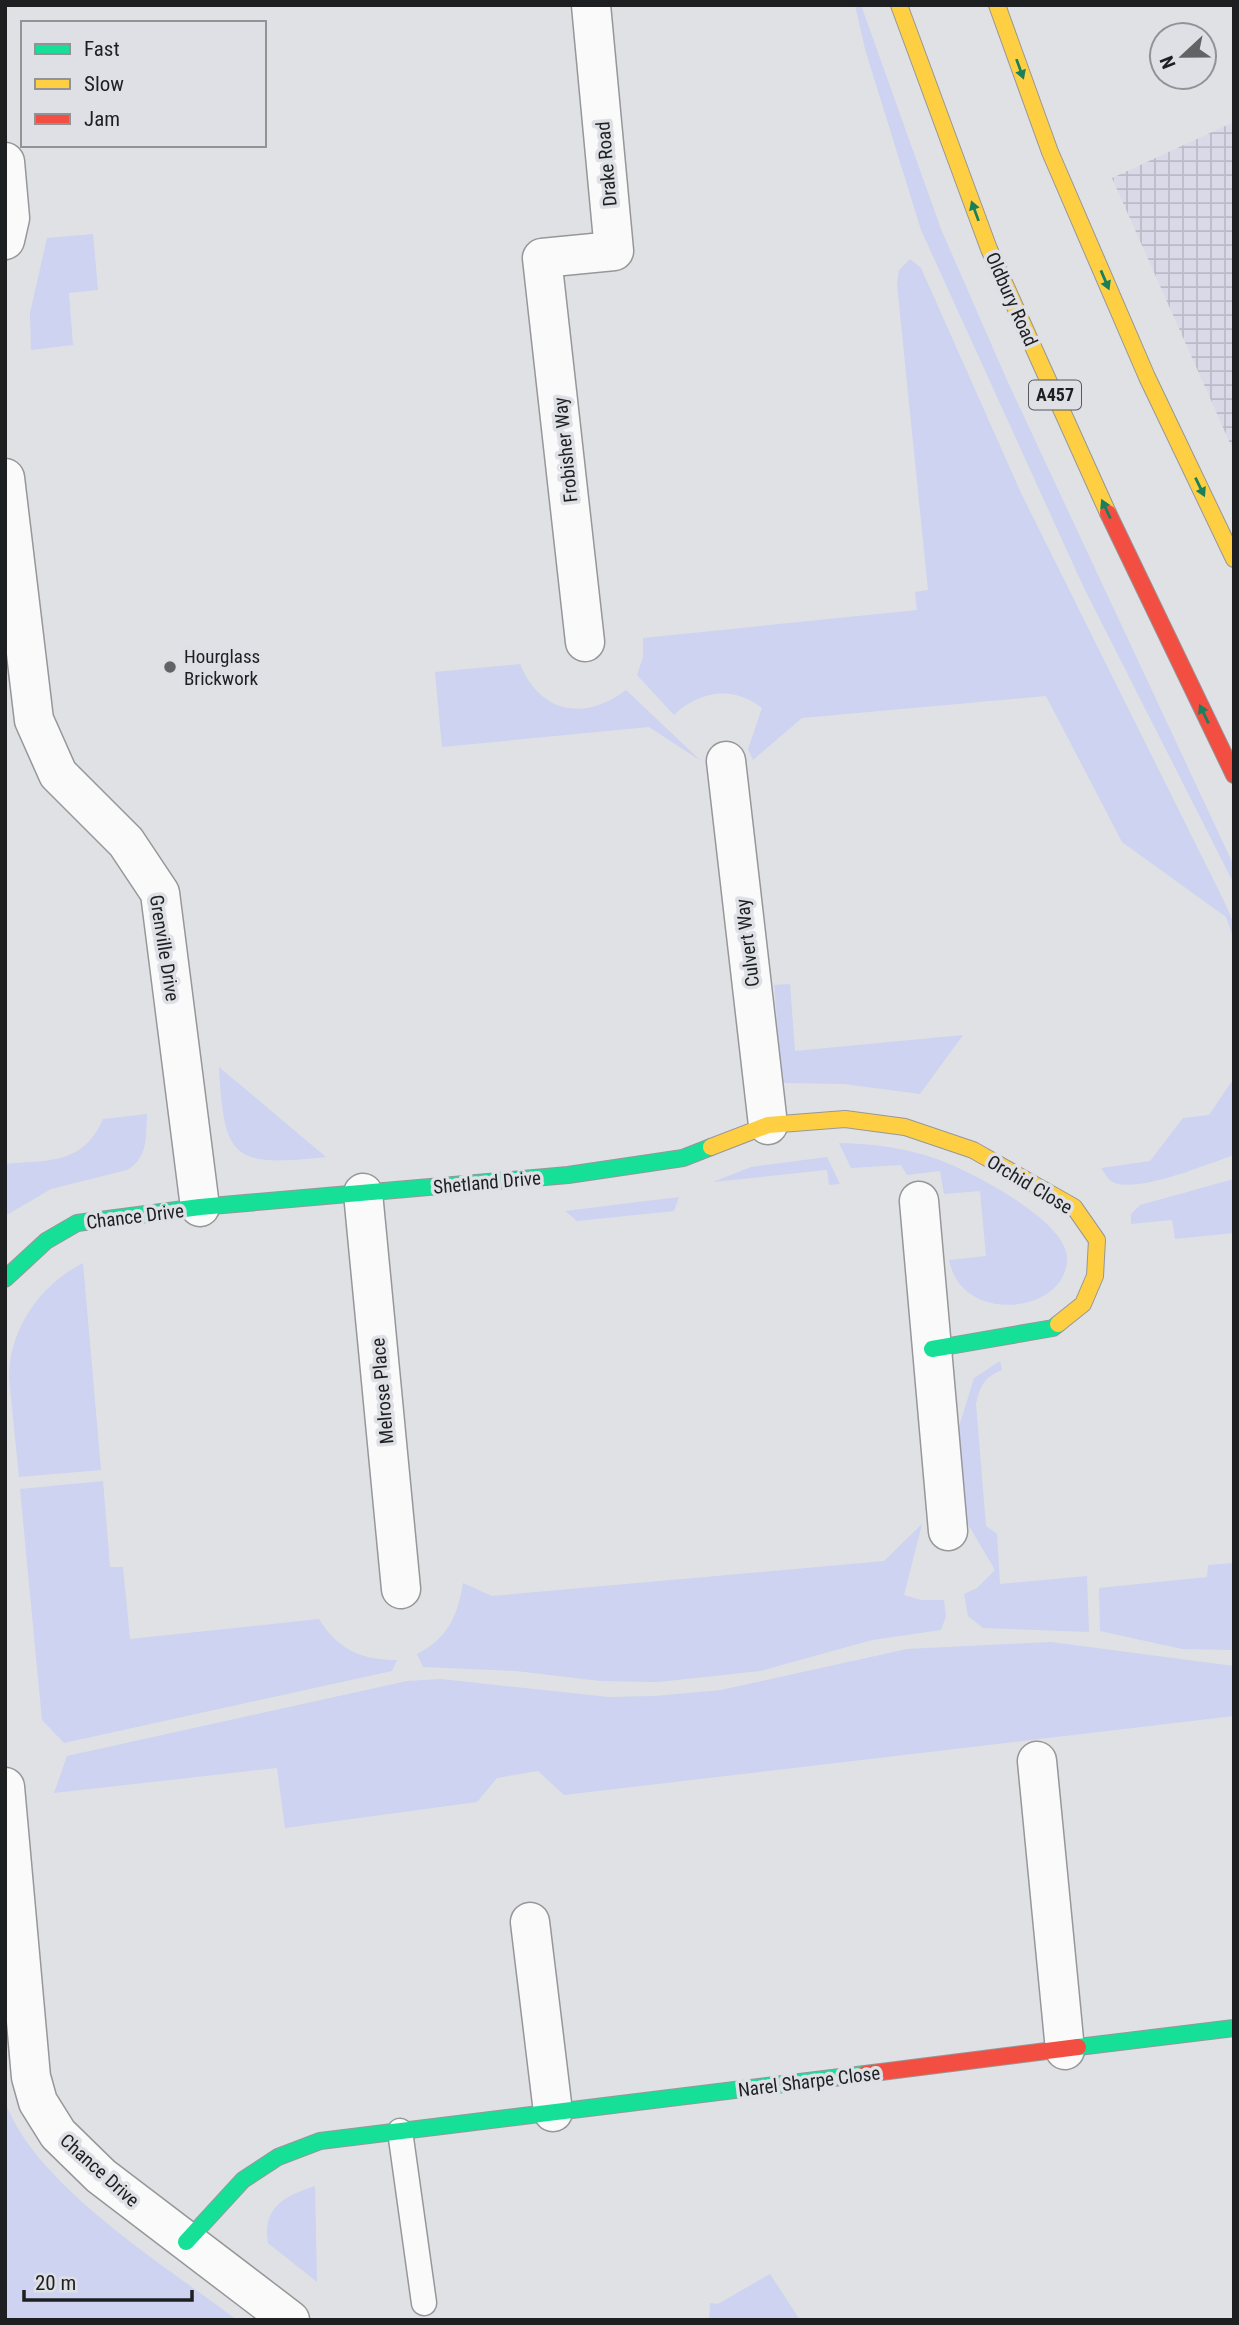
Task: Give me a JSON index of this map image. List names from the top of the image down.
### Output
{
  "streets": {
    "street": [
      "Drake Road",
      "Oldbury Road",
      "A457",
      "Frobisher Way",
      "Culvert Way",
      "Grenville Drive",
      "Shetland Drive",
      "Orchid Close",
      "Chance Drive",
      "Melrose Place",
      "Narel Sharpe Close"
    ]
  },
  "crossings": [
    ["Drake Road", "Frobisher Way"],
    ["Culvert Way", "Shetland Drive"],
    ["Culvert Way", "Orchid Close"],
    ["Grenville Drive", "Shetland Drive"],
    ["Grenville Drive", "Chance Drive"],
    ["Shetland Drive", "Orchid Close"],
    ["Shetland Drive", "Chance Drive"],
    ["Shetland Drive", "Melrose Place"],
    ["Chance Drive", "Narel Sharpe Close"]
  ],
  "places": ["Hourglass Brickwork"],
  "legend": ["Fast", "Slow", "Jam"],
  "scale_bar": "20 m",
  "north": "left"
}
